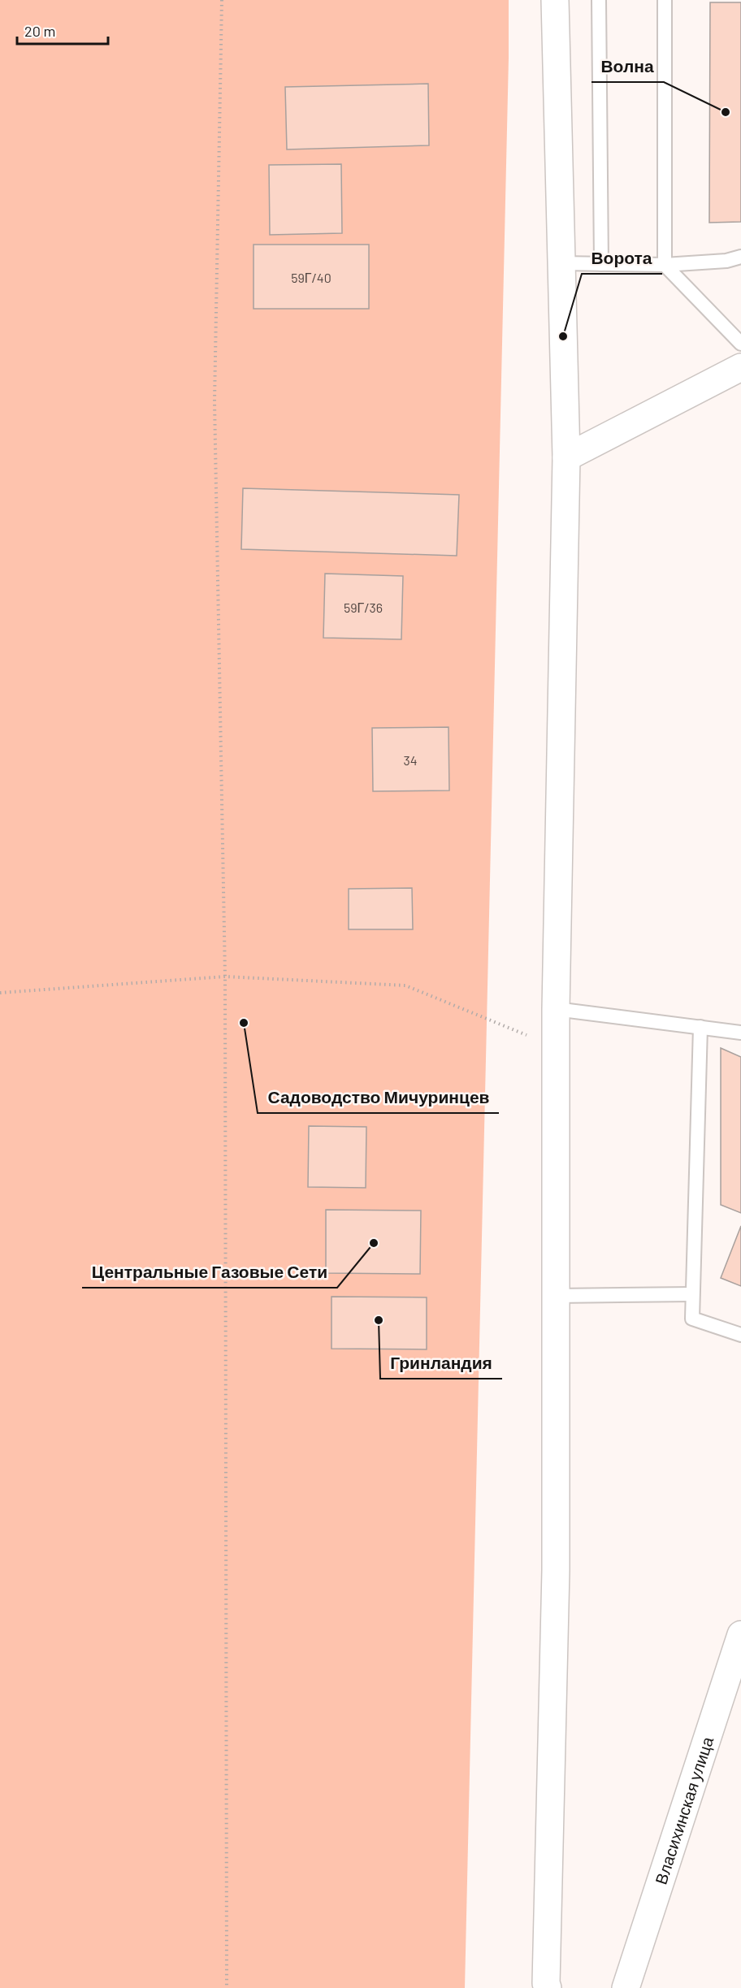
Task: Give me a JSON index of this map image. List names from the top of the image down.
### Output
{
  "streets": {
    "main road": ["Власихинская улица"]
  },
  "places": [
    "Волна",
    "Ворота",
    "Садоводство Мичуринцев",
    "Центральные Газовые Сети",
    "Гринландия"
  ],
  "house_numbers": ["59Г/40", "59Г/36", "34"],
  "scale_bar": "20 m"
}
